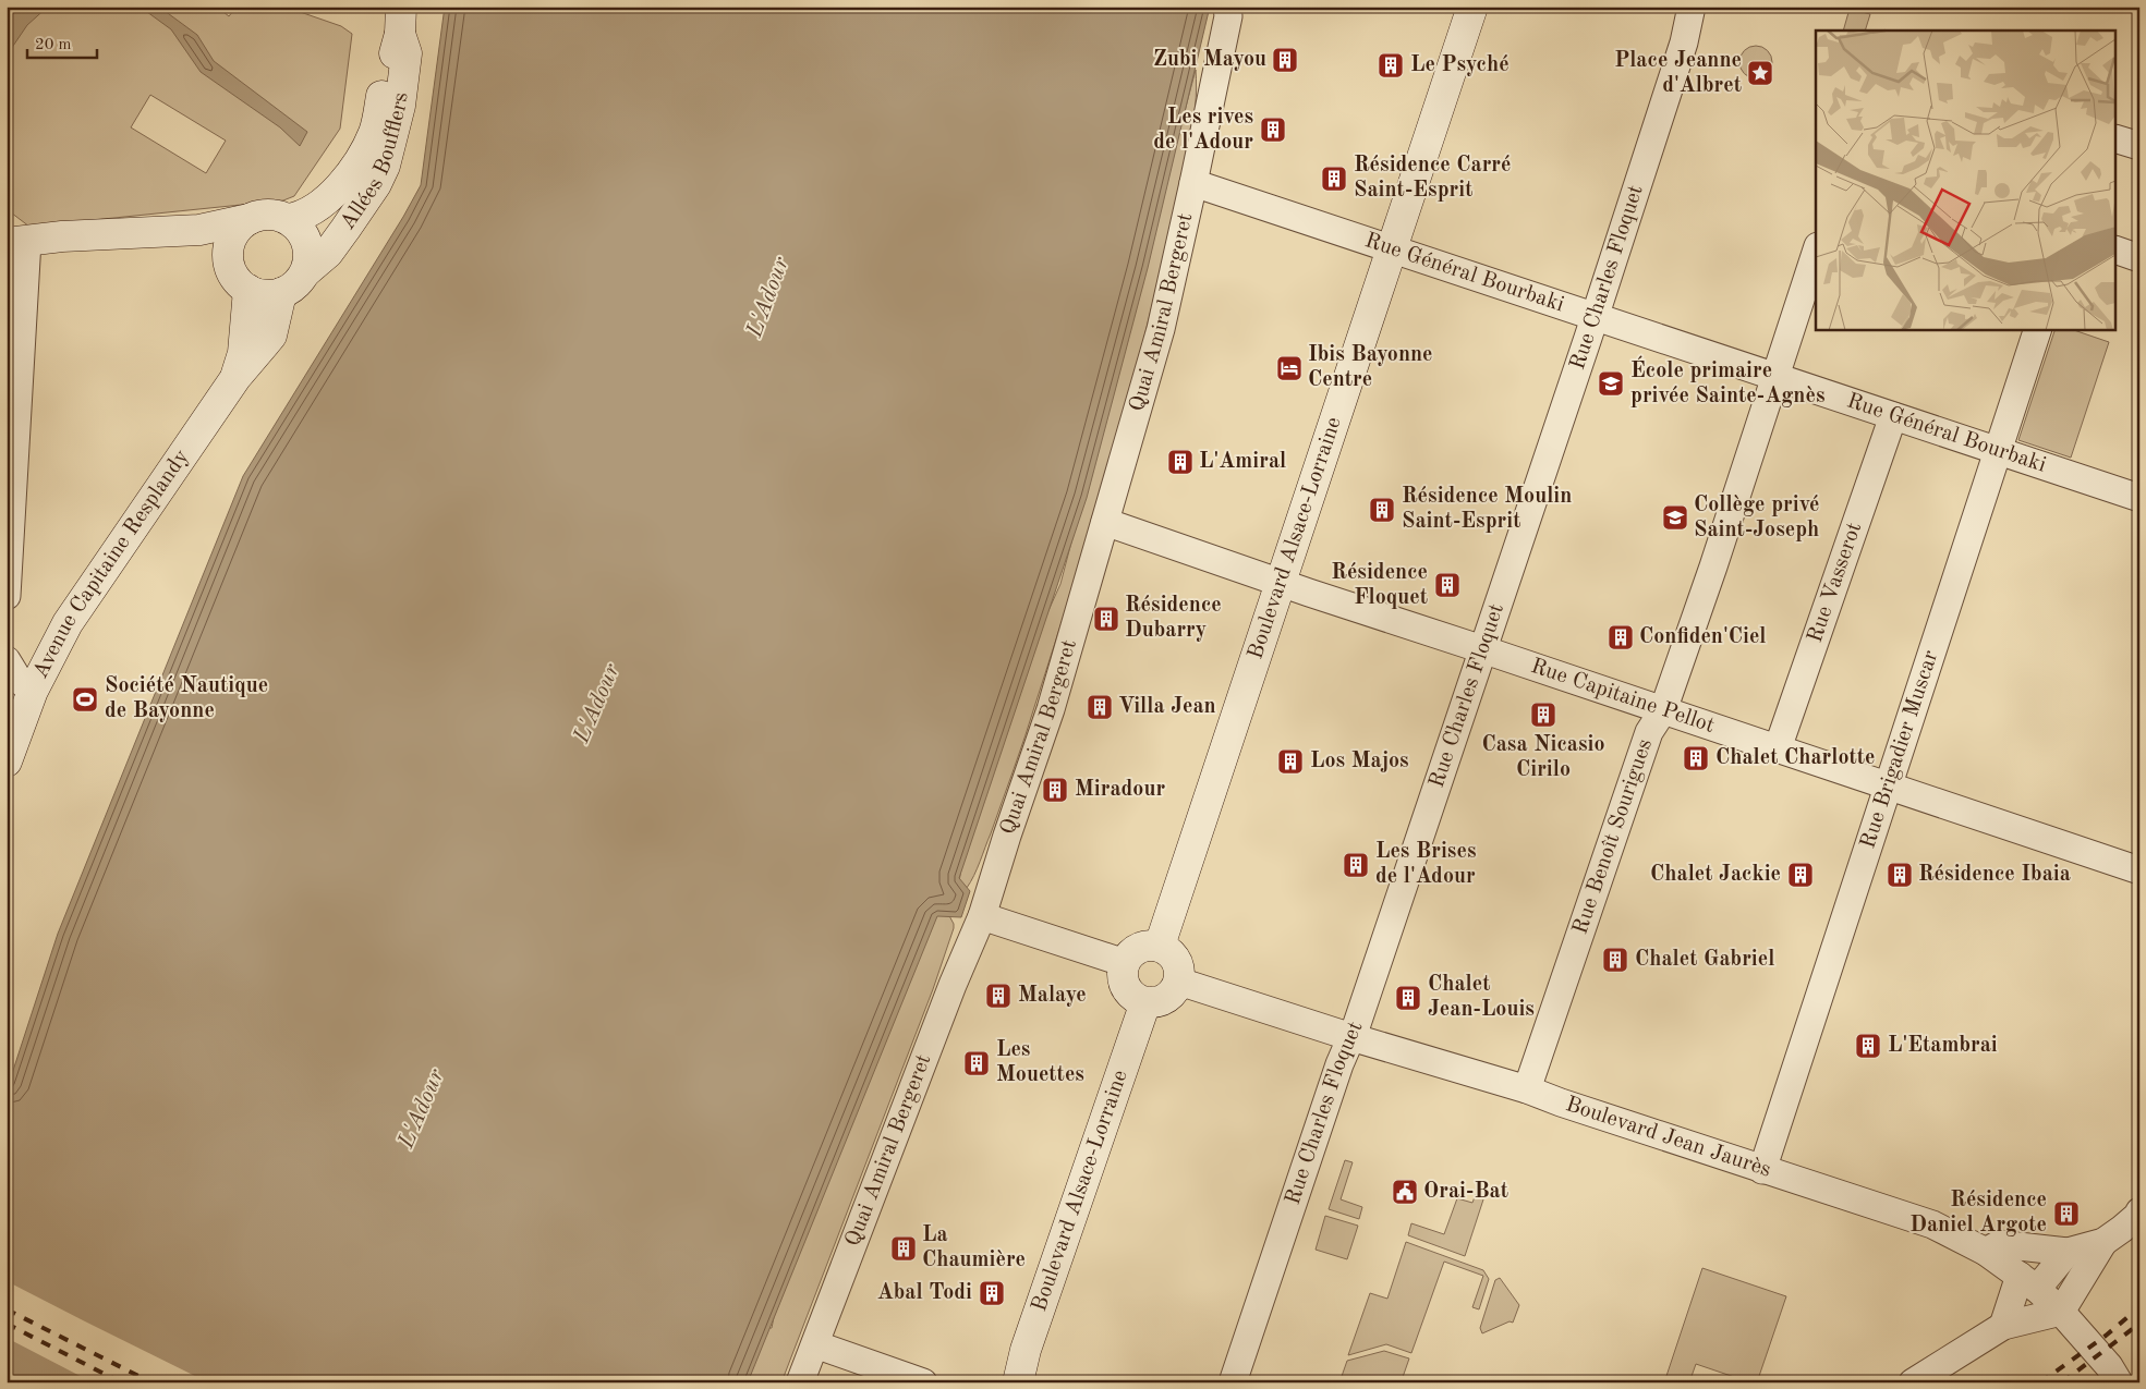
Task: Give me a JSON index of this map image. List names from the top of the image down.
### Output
{
  "streets": {
    "main road": ["Allées Boufflers", "Boulevard Alsace-Lorraine", "Avenue Capitaine Resplandy"],
    "street": [
      "Rue Général Bourbaki",
      "Rue Charles Floquet",
      "Quai Amiral Bergeret",
      "Rue Vasserot",
      "Rue Capitaine Pellot",
      "Rue Brigadier Muscar",
      "Rue Benoît Sourigues",
      "Boulevard Jean Jaurès"
    ]
  },
  "crossings": [
    ["Allées Boufflers", "Avenue Capitaine Resplandy"],
    ["Rue Général Bourbaki", "Rue Charles Floquet"],
    ["Rue Général Bourbaki", "Quai Amiral Bergeret"],
    ["Rue Général Bourbaki", "Boulevard Alsace-Lorraine"],
    ["Rue Général Bourbaki", "Rue Vasserot"],
    ["Rue Général Bourbaki", "Rue Brigadier Muscar"],
    ["Rue Général Bourbaki", "Rue Benoît Sourigues"],
    ["Rue Charles Floquet", "Rue Capitaine Pellot"],
    ["Rue Charles Floquet", "Boulevard Jean Jaurès"],
    ["Quai Amiral Bergeret", "Rue Capitaine Pellot"],
    ["Boulevard Alsace-Lorraine", "Rue Capitaine Pellot"],
    ["Boulevard Alsace-Lorraine", "Boulevard Jean Jaurès"],
    ["Rue Vasserot", "Rue Capitaine Pellot"],
    ["Rue Capitaine Pellot", "Rue Brigadier Muscar"],
    ["Rue Capitaine Pellot", "Rue Benoît Sourigues"],
    ["Rue Brigadier Muscar", "Boulevard Jean Jaurès"],
    ["Rue Benoît Sourigues", "Boulevard Jean Jaurès"]
  ],
  "water": ["L'Adour"],
  "places": {
    "building": [
      "Zubi Mayou",
      "Le Psyché",
      "Les rives de l'Adour",
      "Résidence Carré Saint-Esprit",
      "L'Amiral",
      "Résidence Moulin Saint-Esprit",
      "Résidence Floquet",
      "Résidence Dubarry",
      "Confiden'Ciel",
      "Villa Jean",
      "Casa Nicasio Cirilo",
      "Chalet Charlotte",
      "Los Majos",
      "Miradour",
      "Les Brises de l'Adour",
      "Chalet Jackie",
      "Résidence Ibaia",
      "Chalet Gabriel",
      "Malaye",
      "Chalet Jean-Louis",
      "L'Etambrai",
      "Les Mouettes",
      "Résidence Daniel Argote",
      "La Chaumière",
      "Abal Todi"
    ],
    "place": ["Place Jeanne d'Albret"],
    "hotel": ["Ibis Bayonne Centre"],
    "school or university": ["École primaire privée Sainte-Agnès", "Collège privé Saint-Joseph"],
    "sports": ["Société Nautique de Bayonne"],
    "public building": ["Orai-Bat"]
  },
  "scale_bar": "20 m"
}
